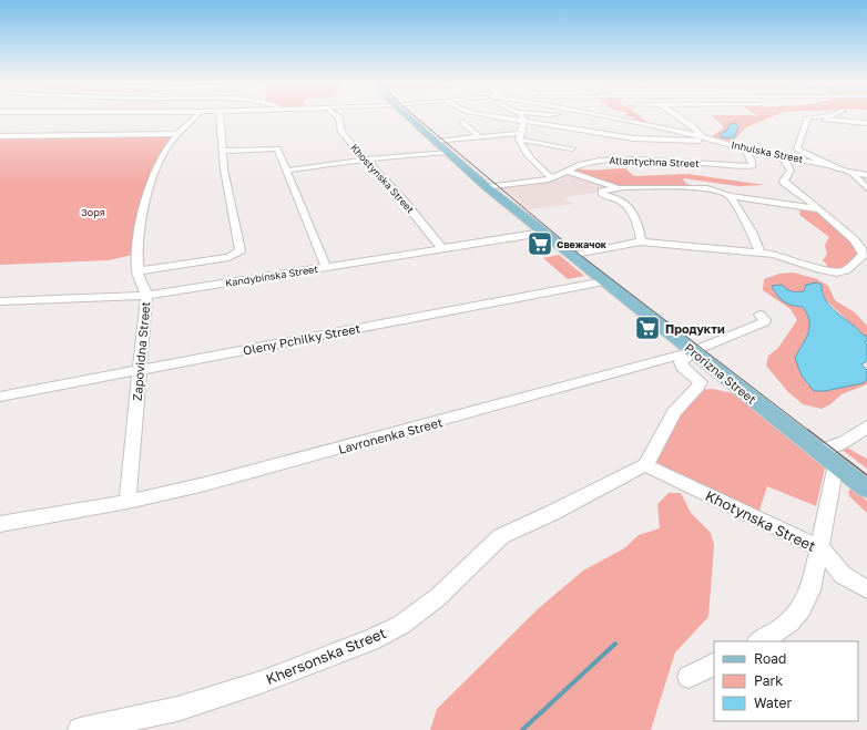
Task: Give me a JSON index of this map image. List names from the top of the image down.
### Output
{
  "streets": {
    "main road": ["Prorizna Street"],
    "street": [
      "Inhulska Street",
      "Atlantychna Street",
      "Khostynska Street",
      "Kandybinska Street",
      "Oleny Pchilky Street",
      "Zapovidna Street",
      "Lavronenka Street",
      "Khotynska Street",
      "Khersonska Street"
    ]
  },
  "crossings": [
    ["Inhulska Street", "Atlantychna Street"],
    ["Atlantychna Street", "Prorizna Street"],
    ["Khostynska Street", "Kandybinska Street"],
    ["Kandybinska Street", "Zapovidna Street"],
    ["Kandybinska Street", "Prorizna Street"],
    ["Oleny Pchilky Street", "Zapovidna Street"],
    ["Oleny Pchilky Street", "Prorizna Street"],
    ["Zapovidna Street", "Lavronenka Street"],
    ["Prorizna Street", "Lavronenka Street"],
    ["Khotynska Street", "Khersonska Street"]
  ],
  "parks": ["Зоря"],
  "places": {
    "supermarket": ["Свежачок", "Продукти"]
  },
  "legend": ["Road", "Park", "Water"]
}
